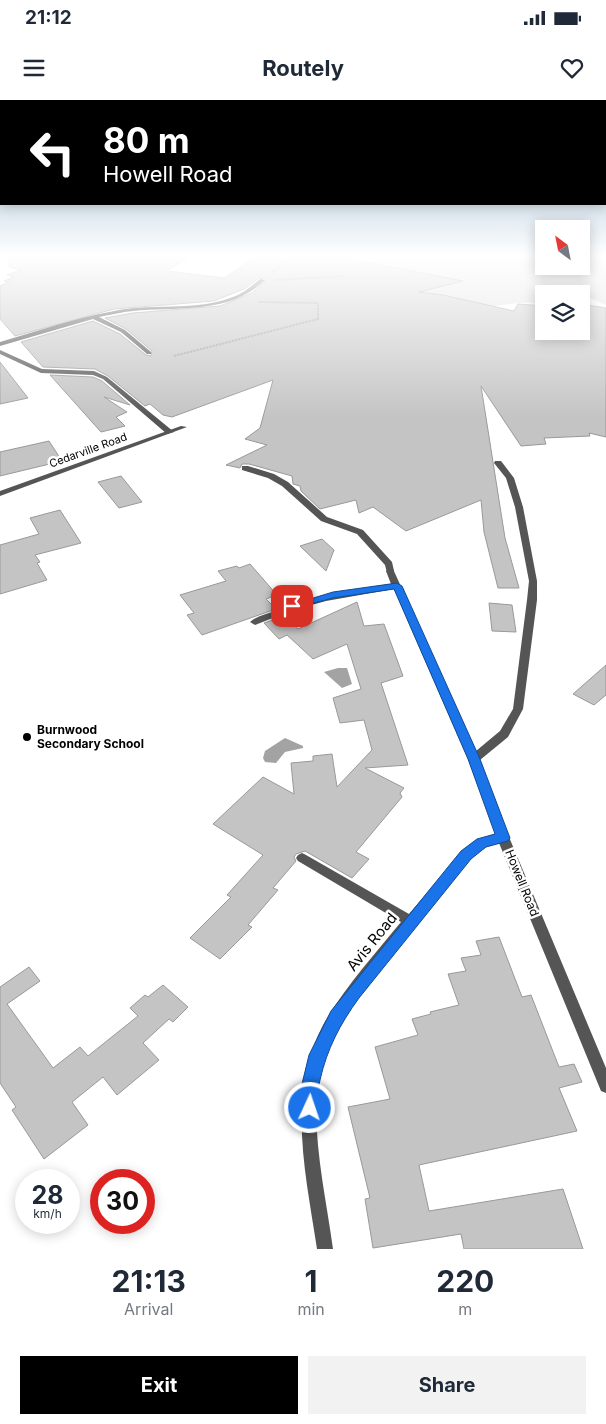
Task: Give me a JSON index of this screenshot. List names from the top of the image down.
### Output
{
  "streets": {
    "street": ["Cedarville Road", "Howell Road", "Avis Road"]
  },
  "crossings": [
    ["Howell Road", "Avis Road"]
  ],
  "places": ["Burnwood Secondary School"],
  "north": "top left",
  "page": {
    "status": "21:12",
    "header": "Routely",
    "turn": ["80 m", "Howell Road"],
    "speed": "28 km/h",
    "limit": "30",
    "eta": [
      "21:13",
      "Arrival",
      "1",
      "min",
      "220",
      "m"
    ],
    "buttons": ["Exit", "Share"]
  }
}
